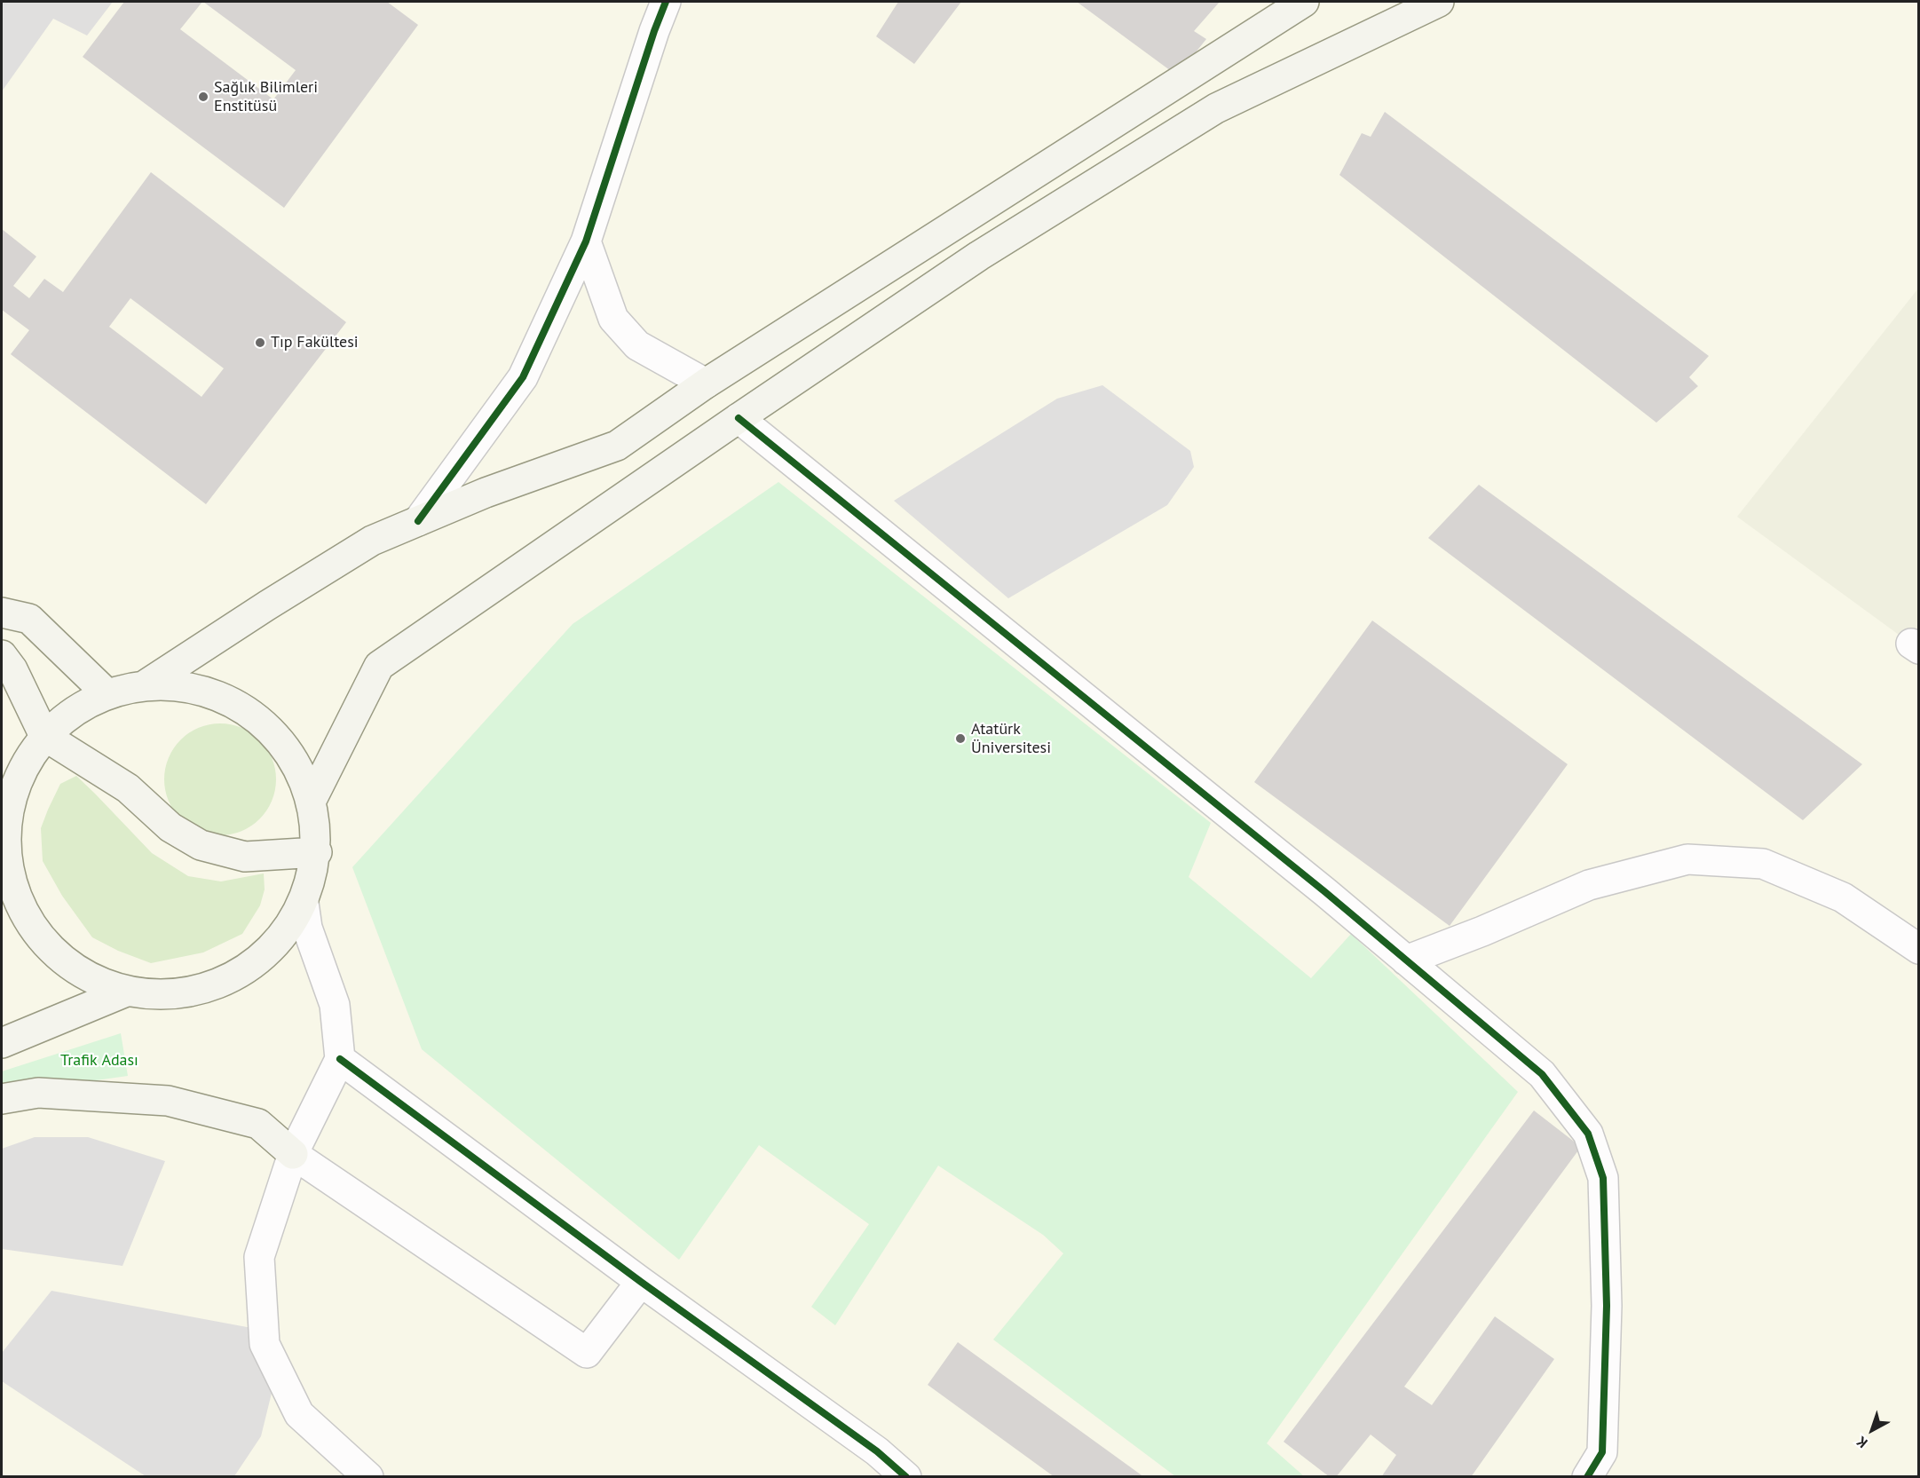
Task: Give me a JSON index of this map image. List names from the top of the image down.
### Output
{
  "parks": ["Trafik Adası"],
  "places": ["Sağlık Bilimleri Enstitüsü", "Tıp Fakültesi", "Atatürk Üniversitesi"],
  "north": "bottom left"
}
